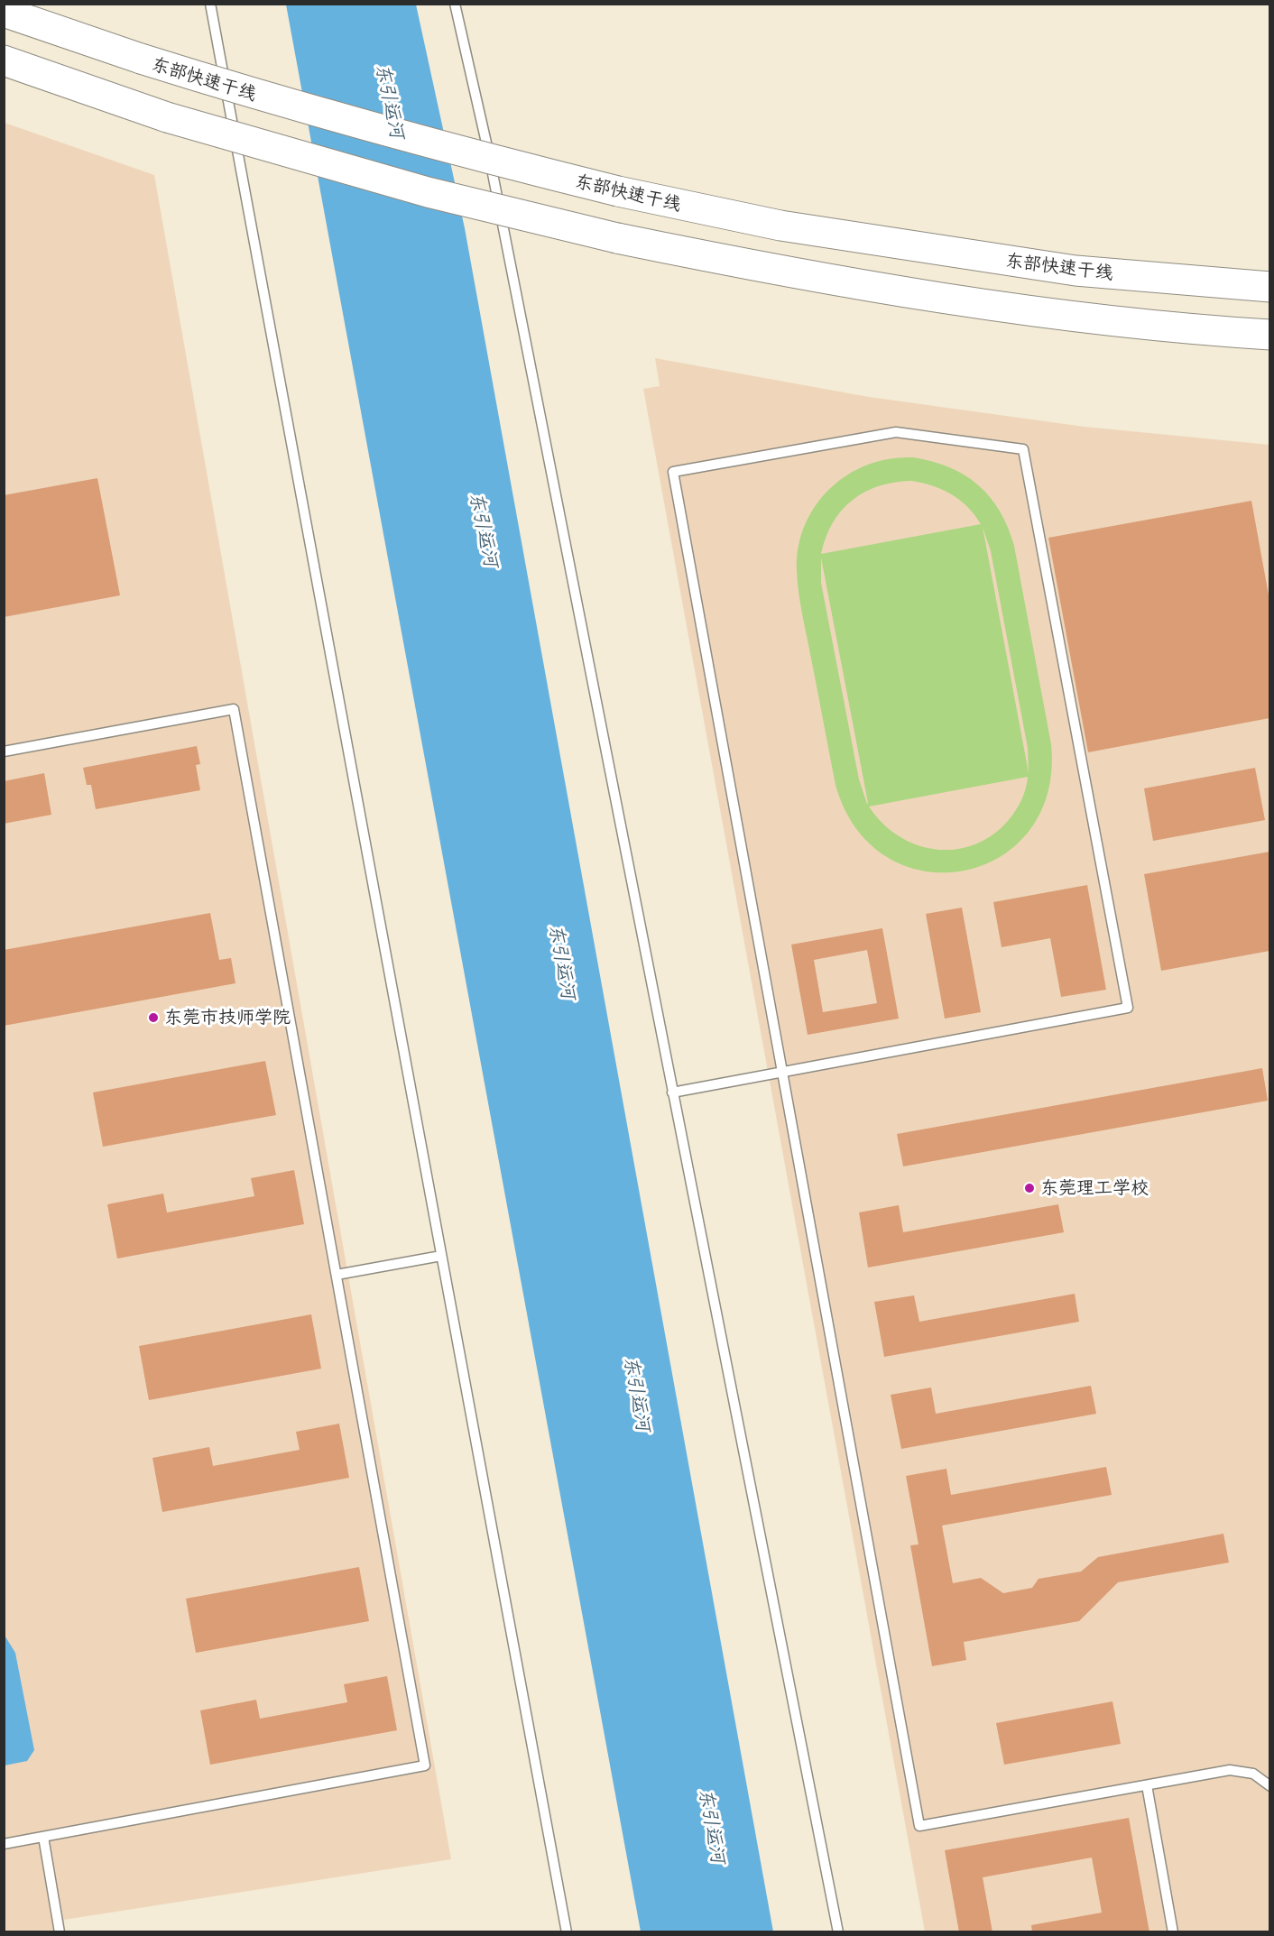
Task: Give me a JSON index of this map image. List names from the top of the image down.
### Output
{
  "streets": {
    "highway": ["东部快速干线"]
  },
  "water": ["东引运河"],
  "places": ["东莞市技师学院", "东莞理工学校"]
}
